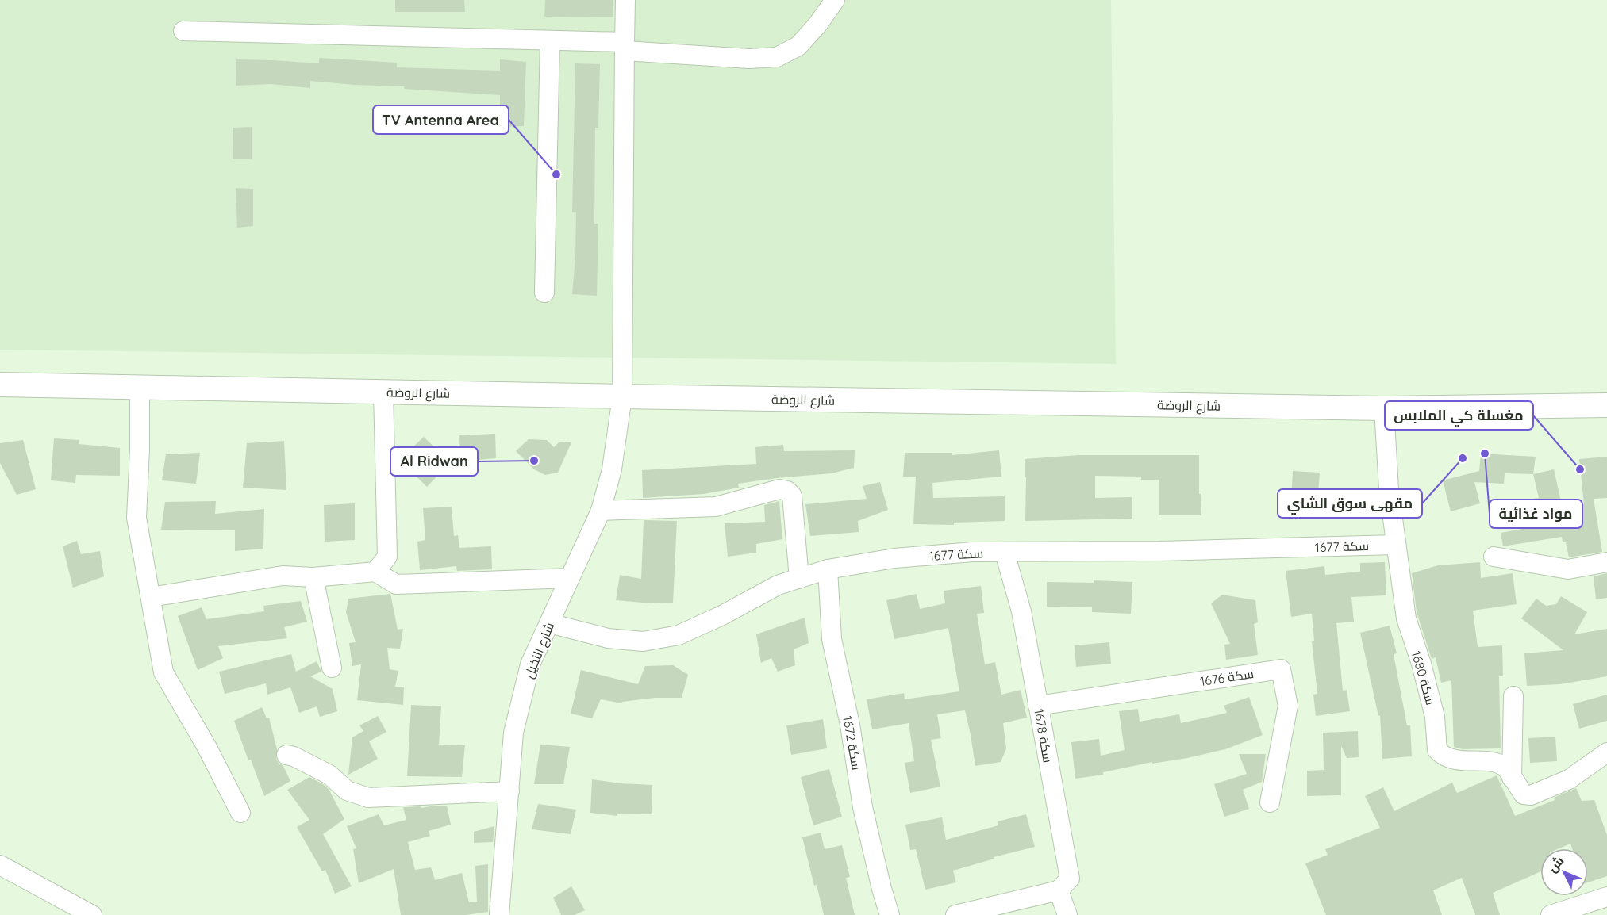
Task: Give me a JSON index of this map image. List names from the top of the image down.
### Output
{
  "streets": {
    "main road": ["شارع الروضة"],
    "street": [
      "سكة 1677",
      "شارع النخيل",
      "سكة 1676",
      "سكة 1680",
      "سكة 1678",
      "سكة 1672"
    ]
  },
  "crossings": [
    ["شارع الروضة", "شارع النخيل"],
    ["شارع الروضة", "سكة 1680"],
    ["سكة 1677", "شارع النخيل"],
    ["سكة 1677", "سكة 1680"],
    ["سكة 1677", "سكة 1678"],
    ["سكة 1677", "سكة 1672"],
    ["سكة 1676", "سكة 1678"]
  ],
  "places": [
    "TV Antenna Area",
    "مواد غذائية",
    "مقهى سوق الشاي",
    "Al Ridwan",
    "مغسلة كي الملابس"
  ],
  "north": "top left"
}
